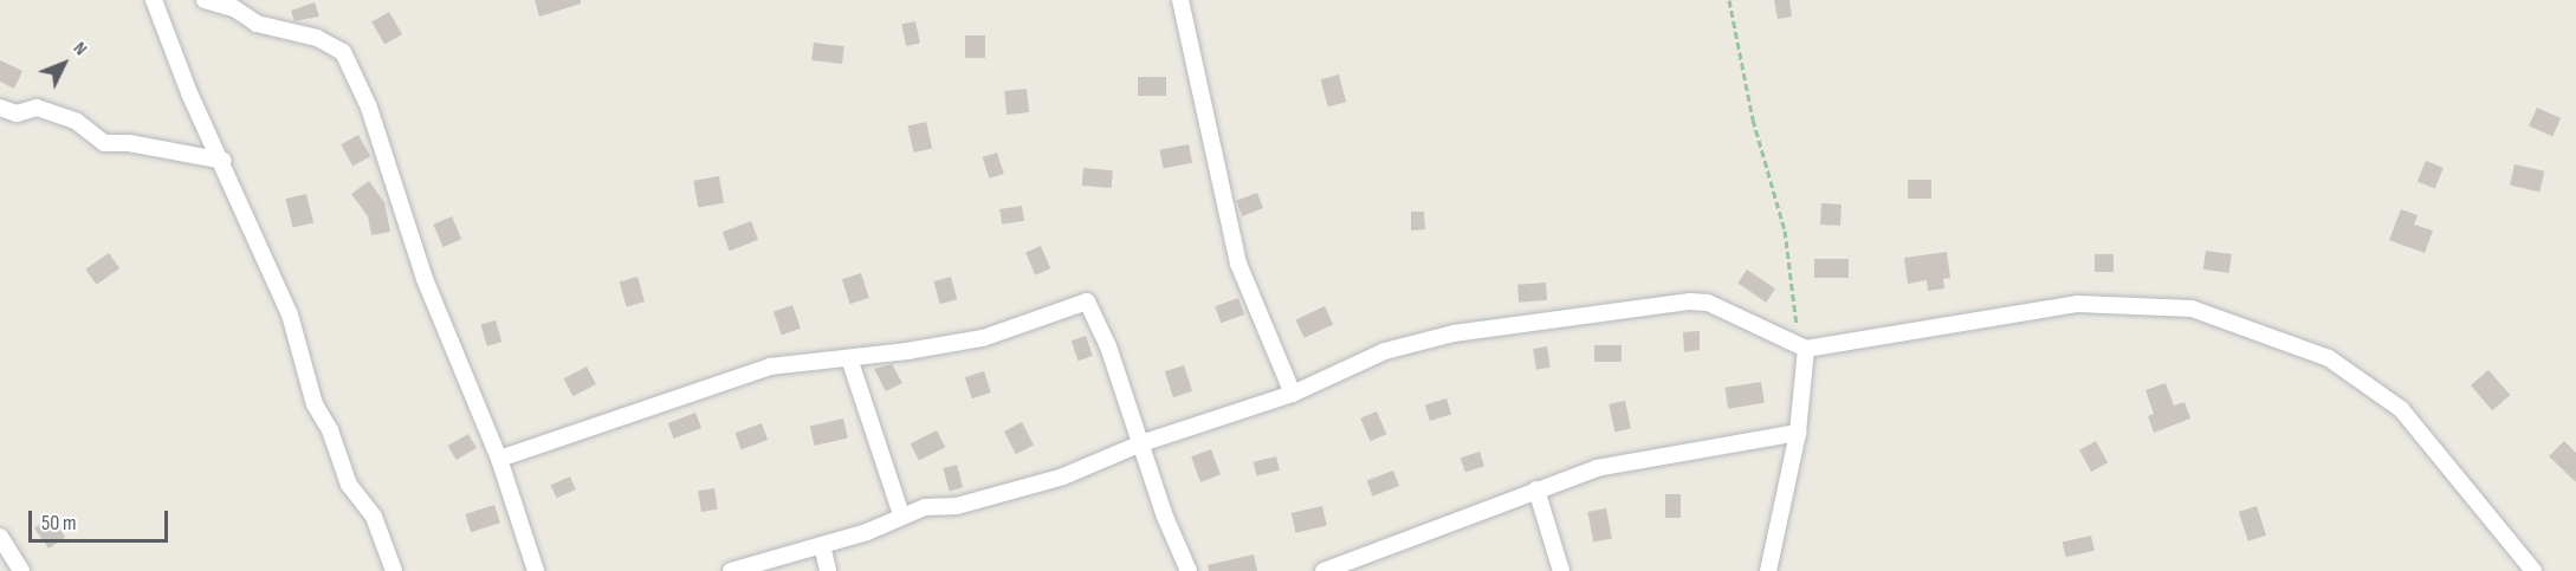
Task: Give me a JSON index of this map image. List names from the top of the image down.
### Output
{
  "scale_bar": "50 m",
  "north": "top right"
}
